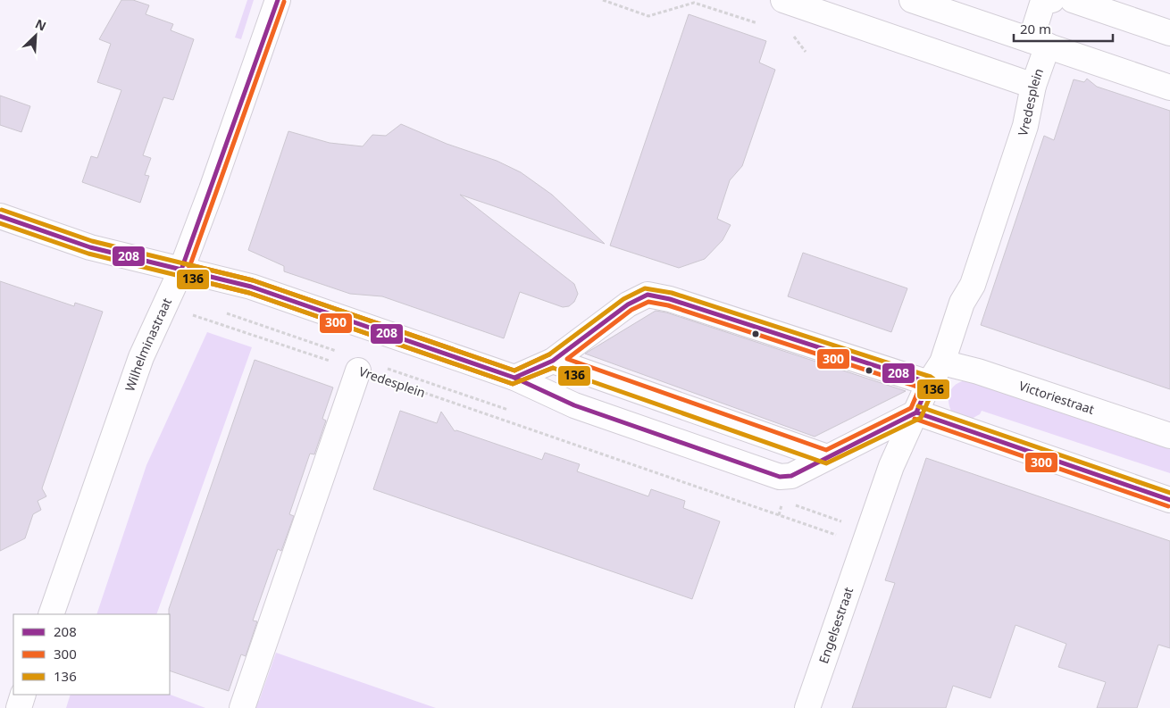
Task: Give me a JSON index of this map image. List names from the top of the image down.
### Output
{
  "streets": {
    "street": [
      "Vredesplein",
      "Wilhelminastraat",
      "Victoriestraat",
      "Engelsestraat"
    ]
  },
  "crossings": [
    ["Vredesplein", "Wilhelminastraat"],
    ["Vredesplein", "Victoriestraat"],
    ["Vredesplein", "Engelsestraat"]
  ],
  "lines": ["transit line 208", "transit line 300", "transit line 136"],
  "legend": ["208", "300", "136"],
  "scale_bar": "20 m",
  "north": "top right"
}
